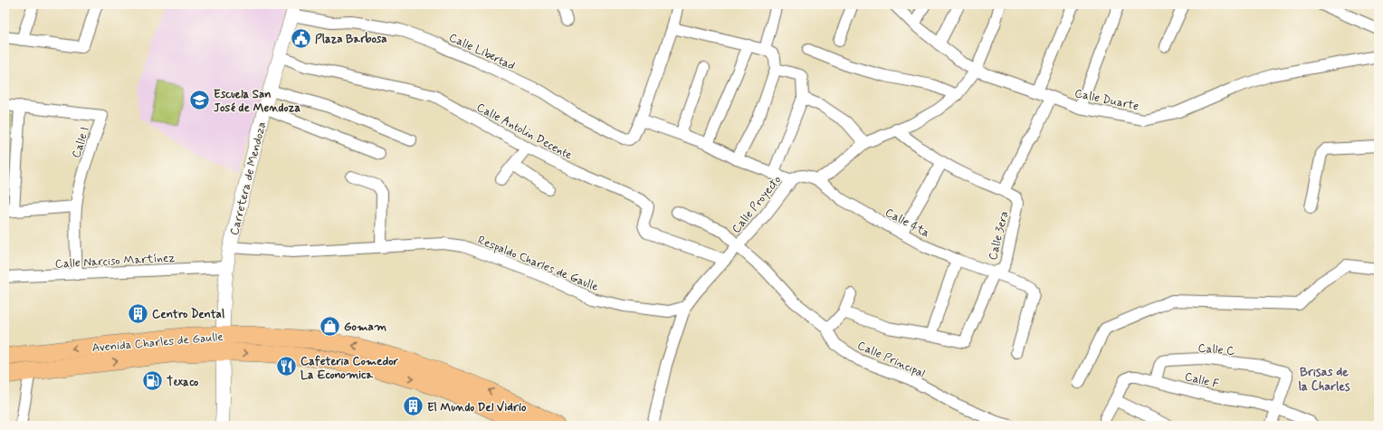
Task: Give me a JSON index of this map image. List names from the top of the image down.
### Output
{
  "streets": {
    "main road": ["Avenida Charles de Gaulle"],
    "street": [
      "Calle Libertad",
      "Calle Duarte",
      "Calle Antolin Decente",
      "Calle I",
      "Carretera de Mendoza",
      "Calle Proyecto",
      "Calle 4ta",
      "Calle 3era",
      "Calle Narciso Martínez",
      "Respaldo Charles de Gaulle",
      "Calle C",
      "Calle Principal",
      "Calle F"
    ]
  },
  "crossings": [
    ["Calle Libertad", "Carretera de Mendoza"],
    ["Calle Antolin Decente", "Carretera de Mendoza"],
    ["Calle Antolin Decente", "Calle Proyecto"],
    ["Calle I", "Calle Narciso Martínez"],
    ["Carretera de Mendoza", "Calle Narciso Martínez"],
    ["Carretera de Mendoza", "Respaldo Charles de Gaulle"],
    ["Carretera de Mendoza", "Avenida Charles de Gaulle"],
    ["Calle Proyecto", "Calle 4ta"],
    ["Calle Proyecto", "Respaldo Charles de Gaulle"],
    ["Calle Proyecto", "Calle Principal"],
    ["Calle 4ta", "Calle 3era"],
    ["Calle C", "Calle F"]
  ],
  "districts": ["Brisas de la Charles"],
  "places": {
    "public building": ["Plaza Barbosa"],
    "school or university": ["Escuela San José de Mendoza"],
    "building": ["Centro Dental", "El Mundo Del Vidrio"],
    "shop": ["Gomam"],
    "restaurant": ["Cafeteria Comedor La Economica"],
    "fuel station": ["Texaco"]
  }
}
